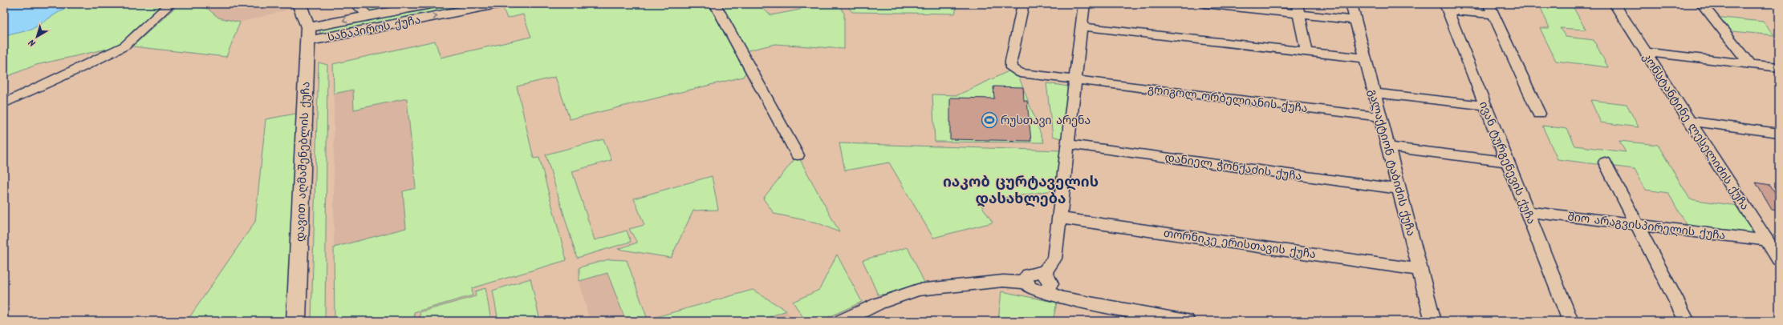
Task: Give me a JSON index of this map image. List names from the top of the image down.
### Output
{
  "streets": {
    "main road": ["სანაპიროს ქუჩა", "დავით აღმაშენებლის ქუჩა"],
    "street": [
      "გრიგოლ ორბელიანის ქუჩა",
      "კონსტანტინე ლესელიძის ქუჩა",
      "გალაქტიონ ტაბიძის ქუჩა",
      "ივან ტურგენევის ქუჩა",
      "დანიელ ჭონქაძის ქუჩა",
      "შიო არაგვისპირელის ქუჩა",
      "თორნიკე ერისთავის ქუჩა"
    ]
  },
  "crossings": [
    ["სანაპიროს ქუჩა", "დავით აღმაშენებლის ქუჩა"],
    ["გრიგოლ ორბელიანის ქუჩა", "გალაქტიონ ტაბიძის ქუჩა"],
    ["კონსტანტინე ლესელიძის ქუჩა", "შიო არაგვისპირელის ქუჩა"],
    ["გალაქტიონ ტაბიძის ქუჩა", "დანიელ ჭონქაძის ქუჩა"],
    ["გალაქტიონ ტაბიძის ქუჩა", "თორნიკე ერისთავის ქუჩა"],
    ["ივან ტურგენევის ქუჩა", "შიო არაგვისპირელის ქუჩა"]
  ],
  "districts": ["იაკობ ცურტაველის დასახლება"],
  "places": {
    "sports": ["რუსთავი არენა"]
  },
  "north": "bottom left"
}
